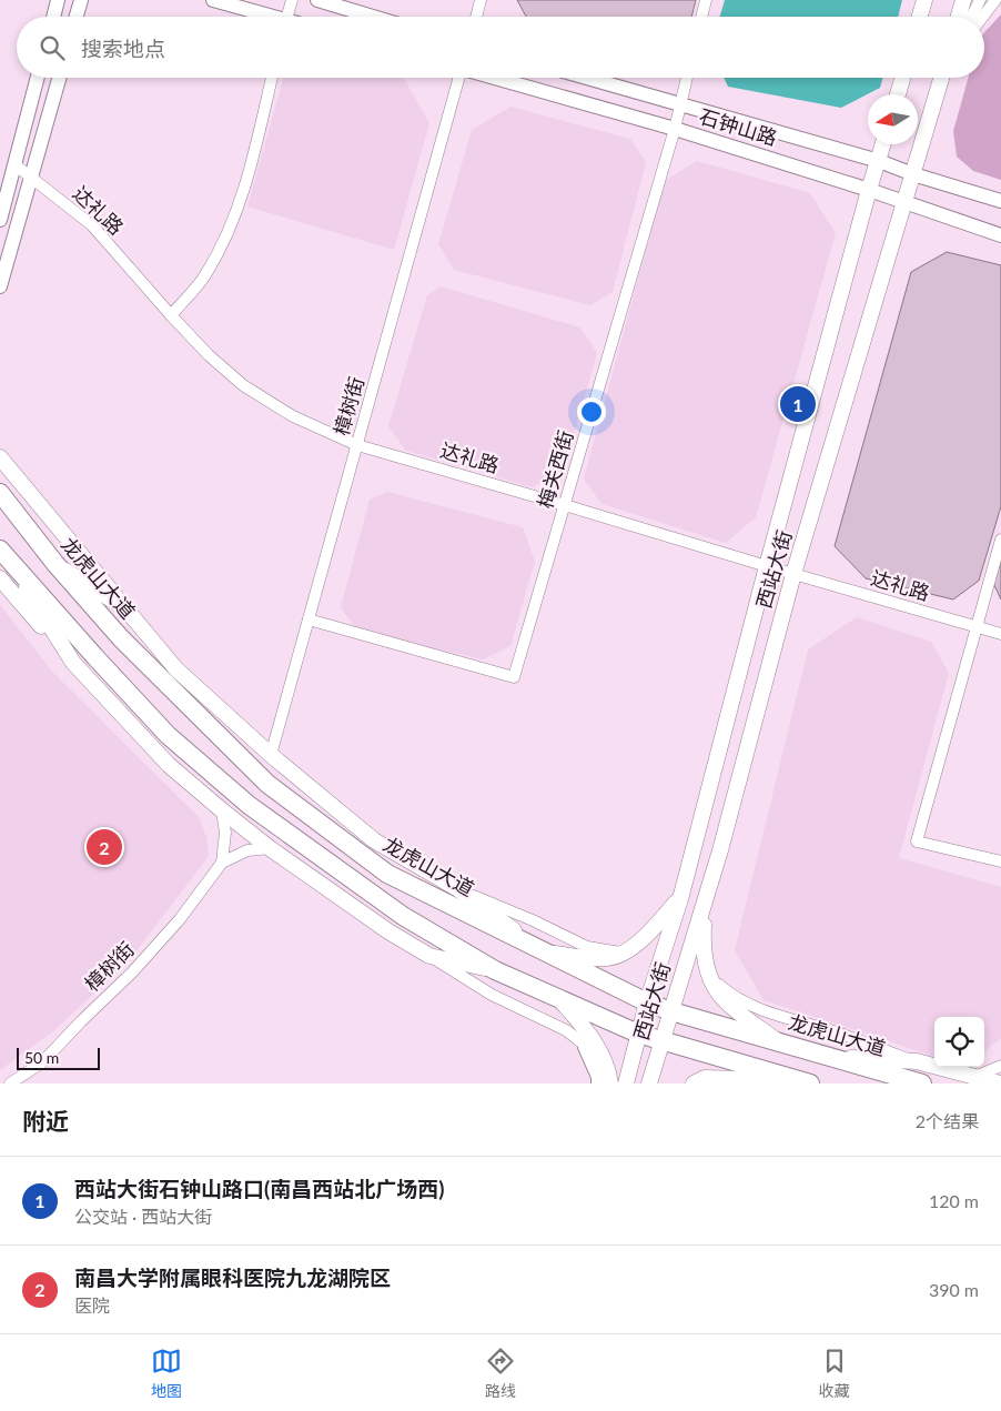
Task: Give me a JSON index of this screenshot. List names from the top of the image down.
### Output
{
  "streets": {
    "main road": ["西站大街", "龙虎山大道"],
    "street": [
      "石钟山路",
      "达礼路",
      "樟树街",
      "梅关西街"
    ]
  },
  "crossings": [
    ["石钟山路", "梅关西街"],
    ["石钟山路", "西站大街"],
    ["达礼路", "樟树街"],
    ["达礼路", "梅关西街"],
    ["达礼路", "西站大街"],
    ["樟树街", "梅关西街"],
    ["西站大街", "龙虎山大道"]
  ],
  "scale_bar": "50 m",
  "north": "left",
  "page": {
    "search": "搜索地点",
    "pins": ["1", "2"],
    "scale": "50 m",
    "heading": ["附近", "2个结果"],
    "list": [
      {
        "mark": "1",
        "name": "西站大街石钟山路口(南昌西站北广场西)",
        "note": "公交站 · 西站大街",
        "value": "120 m"
      },
      {
        "mark": "2",
        "name": "南昌大学附属眼科医院九龙湖院区",
        "note": "医院",
        "value": "390 m"
      }
    ],
    "nav": ["地图", "路线", "收藏"]
  }
}
